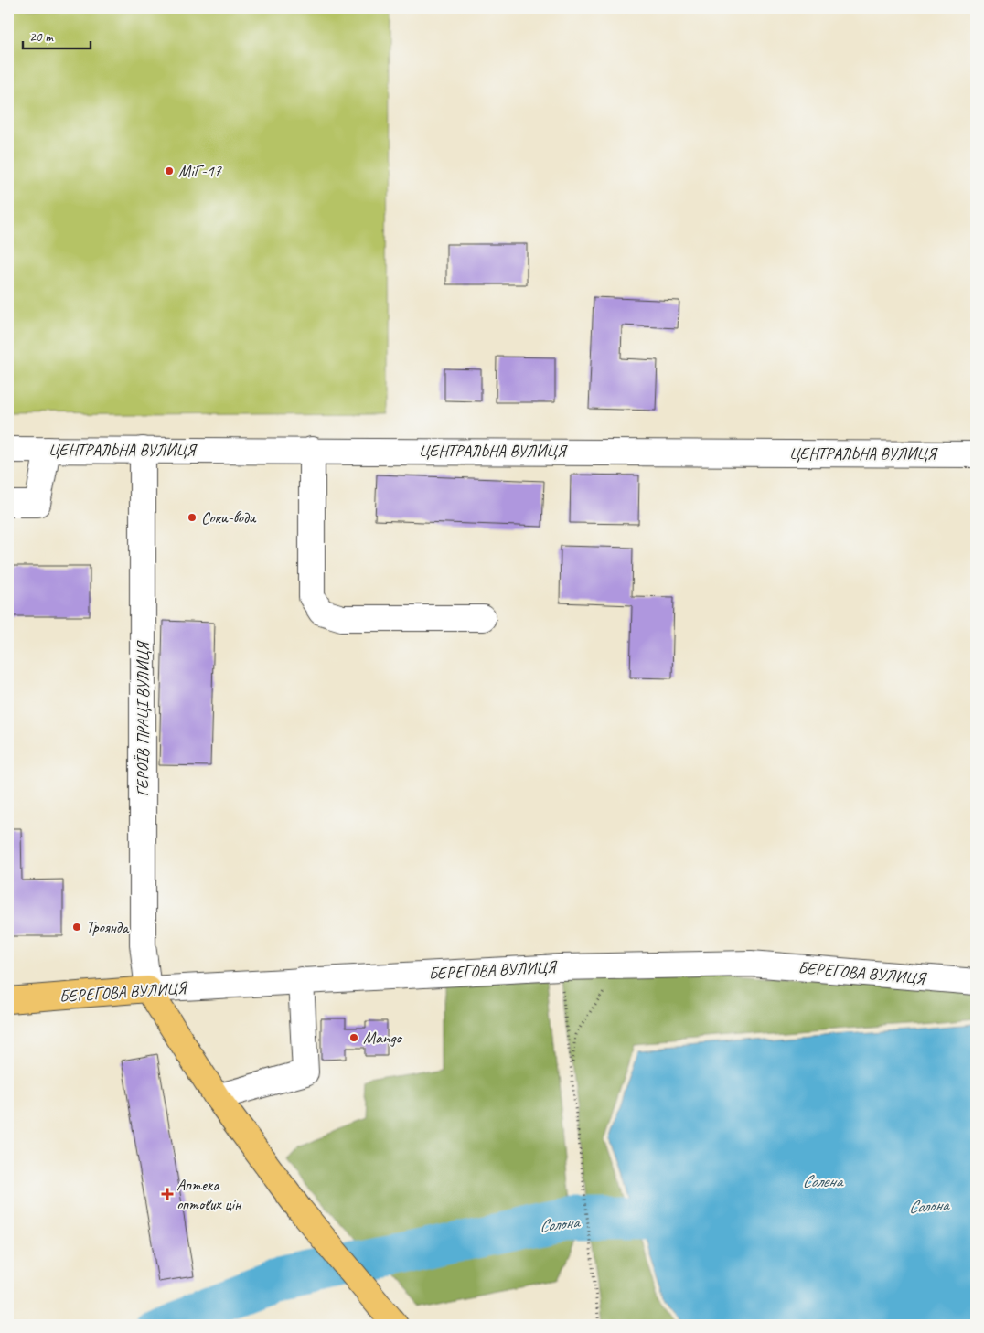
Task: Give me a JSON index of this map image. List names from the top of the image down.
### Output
{
  "streets": {
    "main road": ["БЕРЕГОВА ВУЛИЦЯ"],
    "street": ["ЦЕНТРАЛЬНА ВУЛИЦЯ", "ГЕРОЇВ ПРАЦІ ВУЛИЦЯ"]
  },
  "crossings": [
    ["ЦЕНТРАЛЬНА ВУЛИЦЯ", "ГЕРОЇВ ПРАЦІ ВУЛИЦЯ"],
    ["ГЕРОЇВ ПРАЦІ ВУЛИЦЯ", "БЕРЕГОВА ВУЛИЦЯ"]
  ],
  "water": ["Солена", "Солона"],
  "places": {
    "other": [
      "МіГ-17",
      "Соки-води",
      "Троянда",
      "Mango"
    ],
    "health": ["Аптека оптових цін"]
  },
  "scale_bar": "20 m"
}
